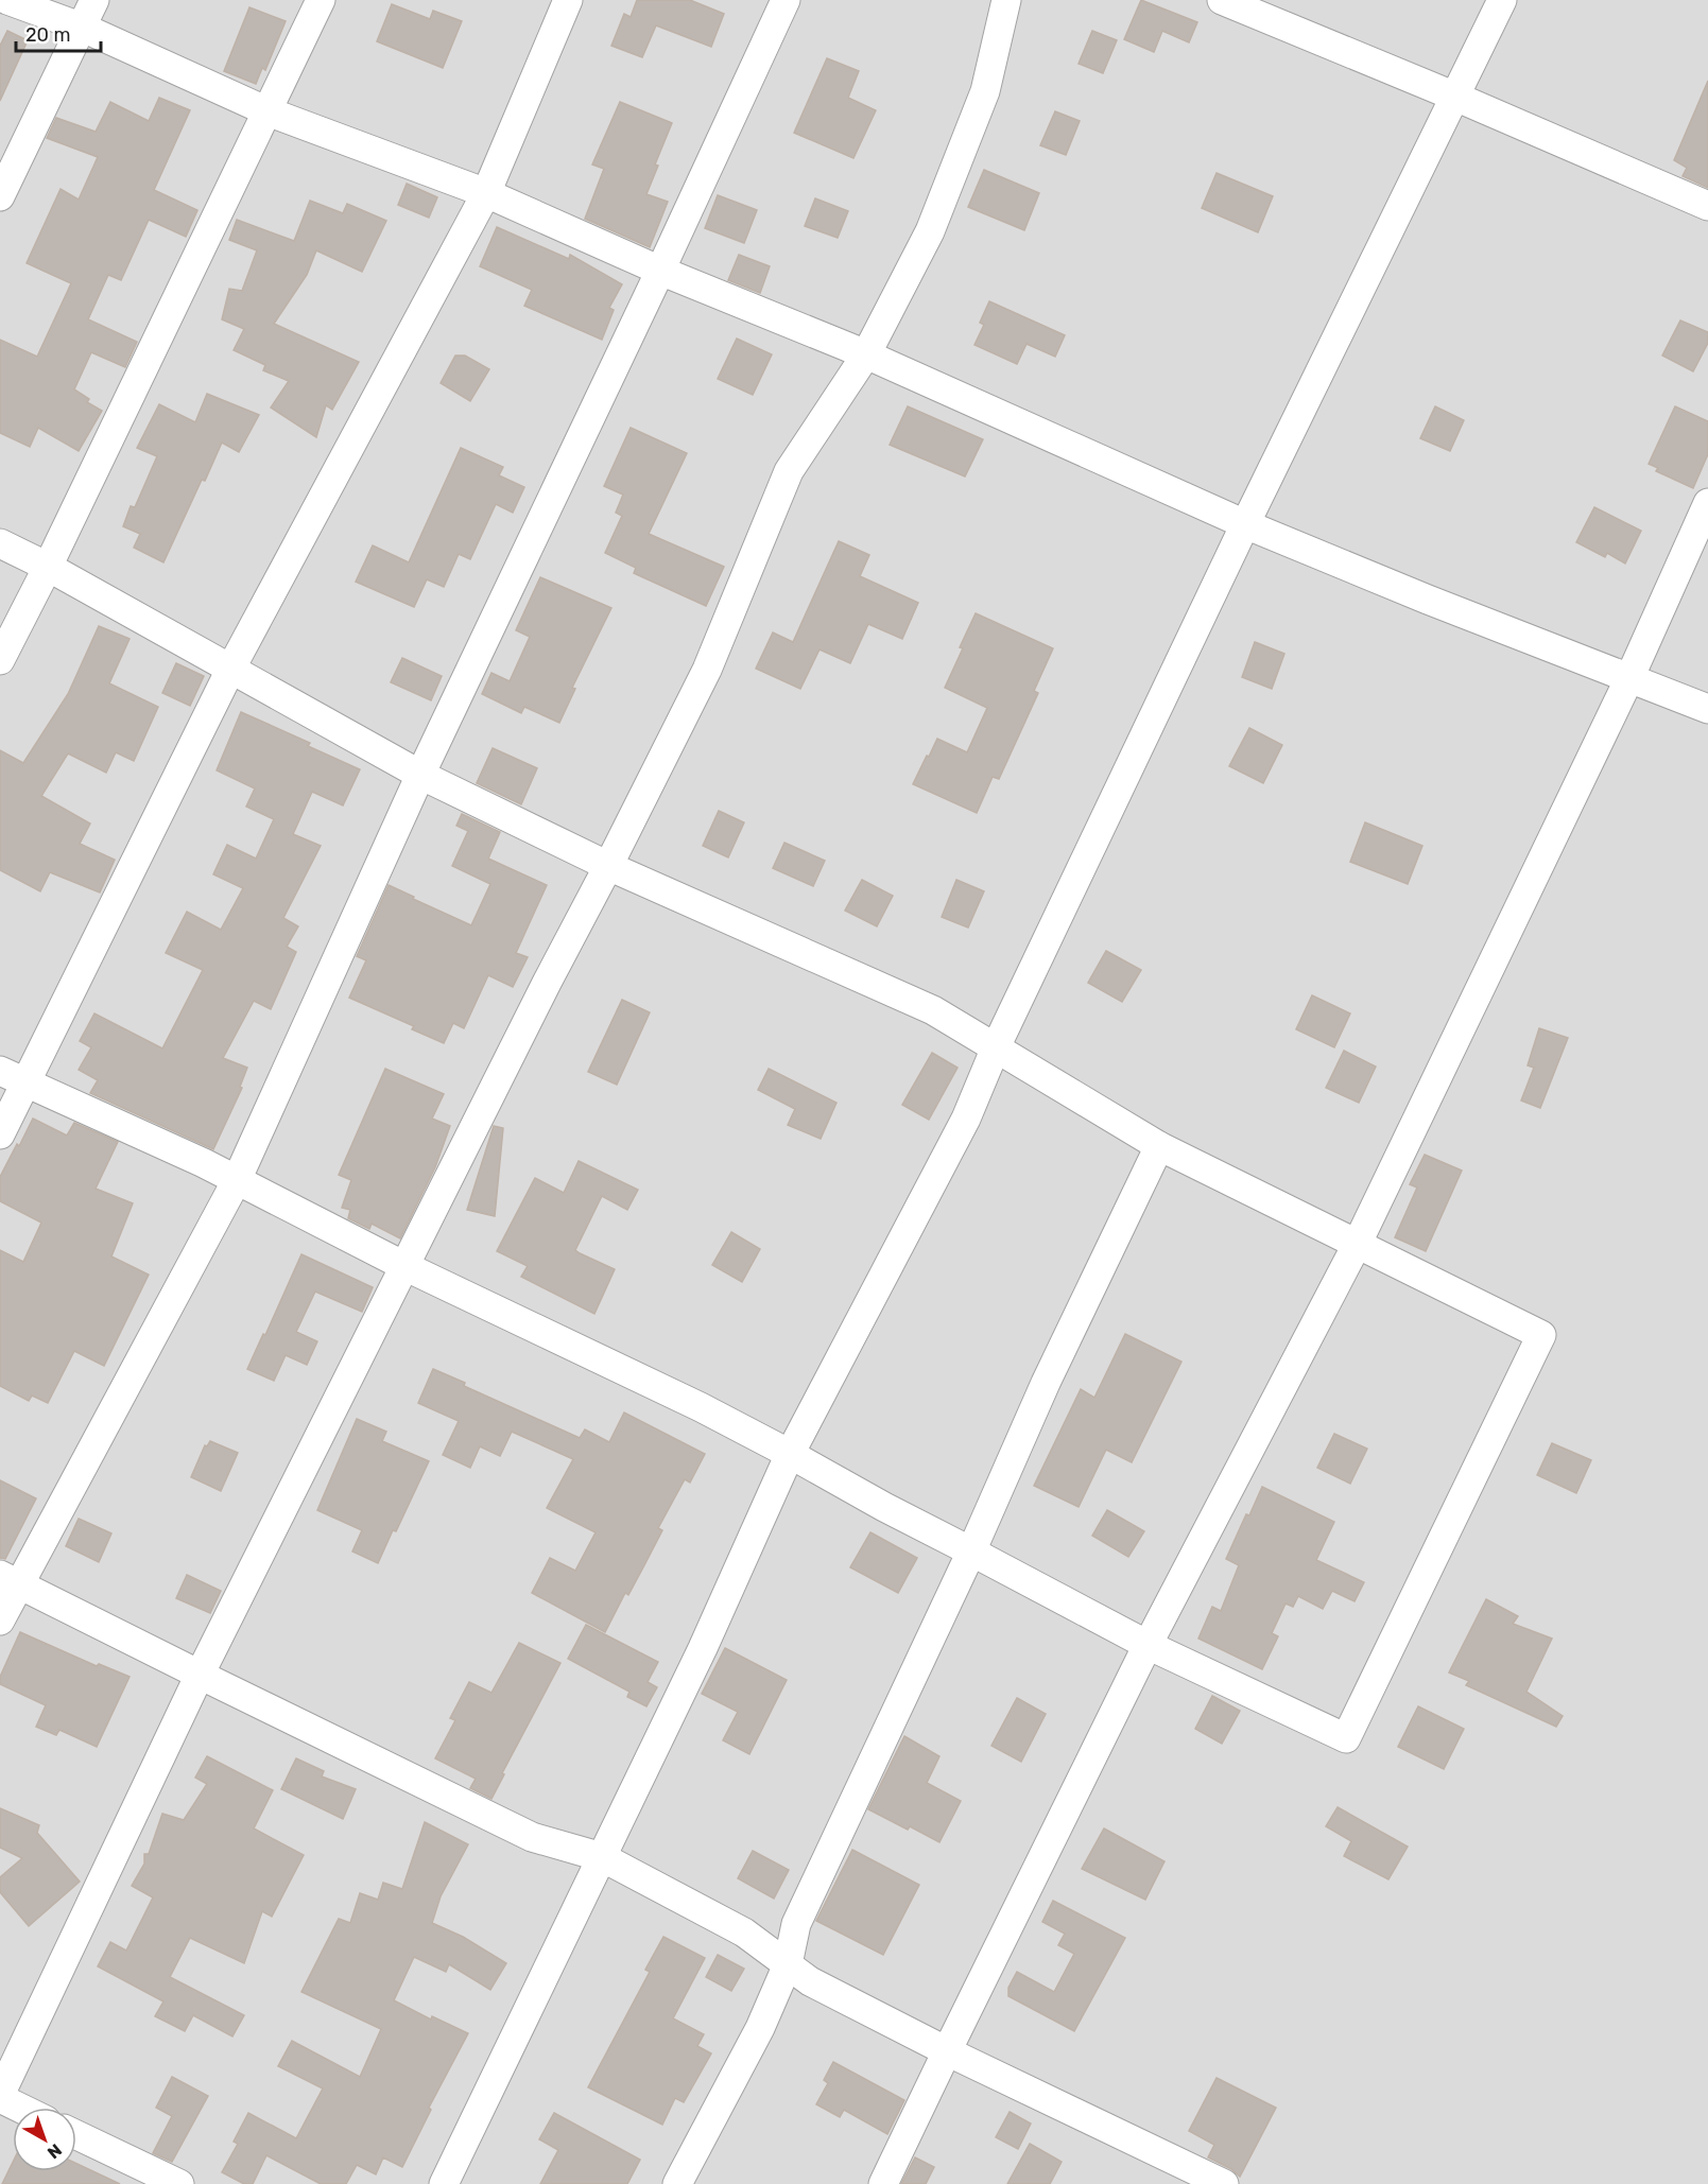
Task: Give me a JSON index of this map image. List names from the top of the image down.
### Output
{
  "scale_bar": "20 m",
  "north": "bottom right"
}
